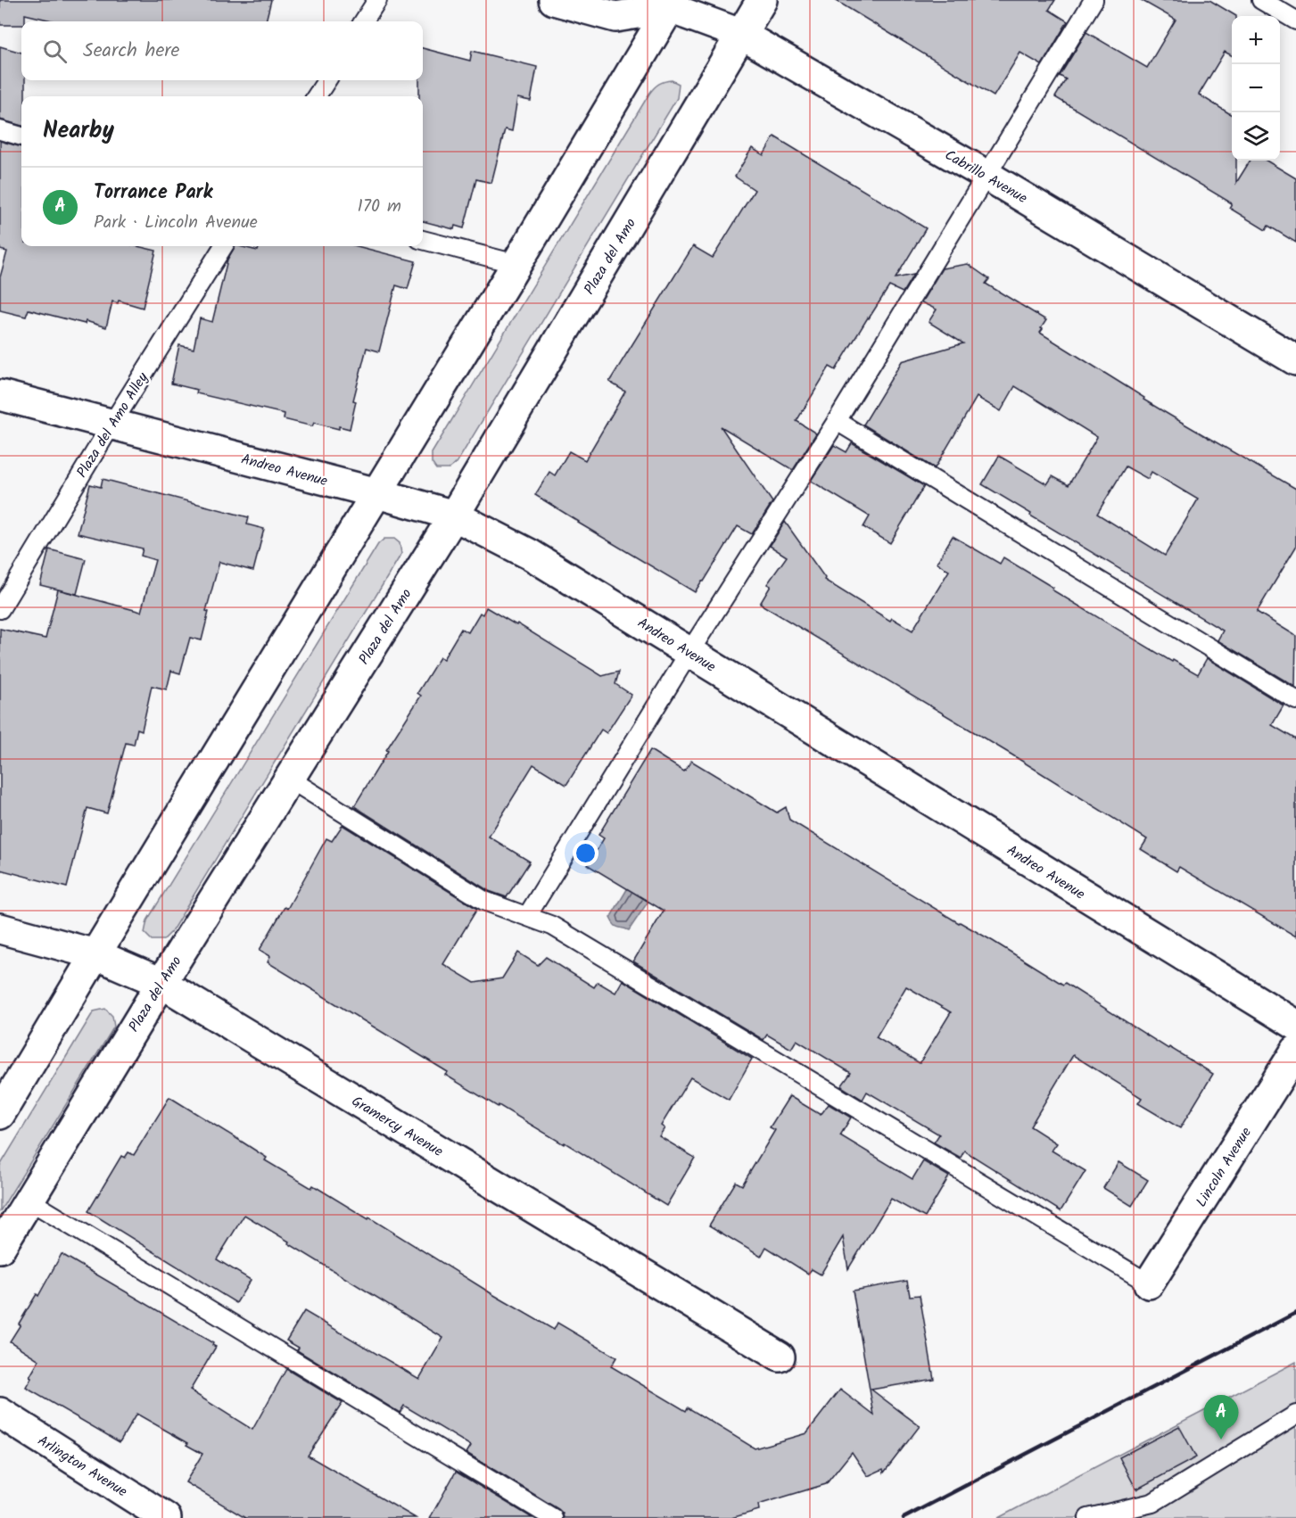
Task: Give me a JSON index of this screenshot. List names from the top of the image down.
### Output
{
  "streets": {
    "street": [
      "Cabrillo Avenue",
      "Plaza del Amo",
      "Andreo Avenue",
      "Gramercy Avenue",
      "Lincoln Avenue",
      "Arlington Avenue"
    ],
    "lane": ["Plaza del Amo Alley"]
  },
  "crossings": [
    ["Cabrillo Avenue", "Plaza del Amo"],
    ["Plaza del Amo", "Andreo Avenue"],
    ["Plaza del Amo", "Gramercy Avenue"],
    ["Plaza del Amo Alley", "Andreo Avenue"]
  ],
  "page": {
    "map_buttons": ["+", "−"],
    "search": "Search here",
    "heading": "Nearby",
    "list": [
      {
        "mark": "A",
        "name": "Torrance Park",
        "note": "Park · Lincoln Avenue",
        "value": "170 m"
      }
    ],
    "pins": "A"
  }
}
